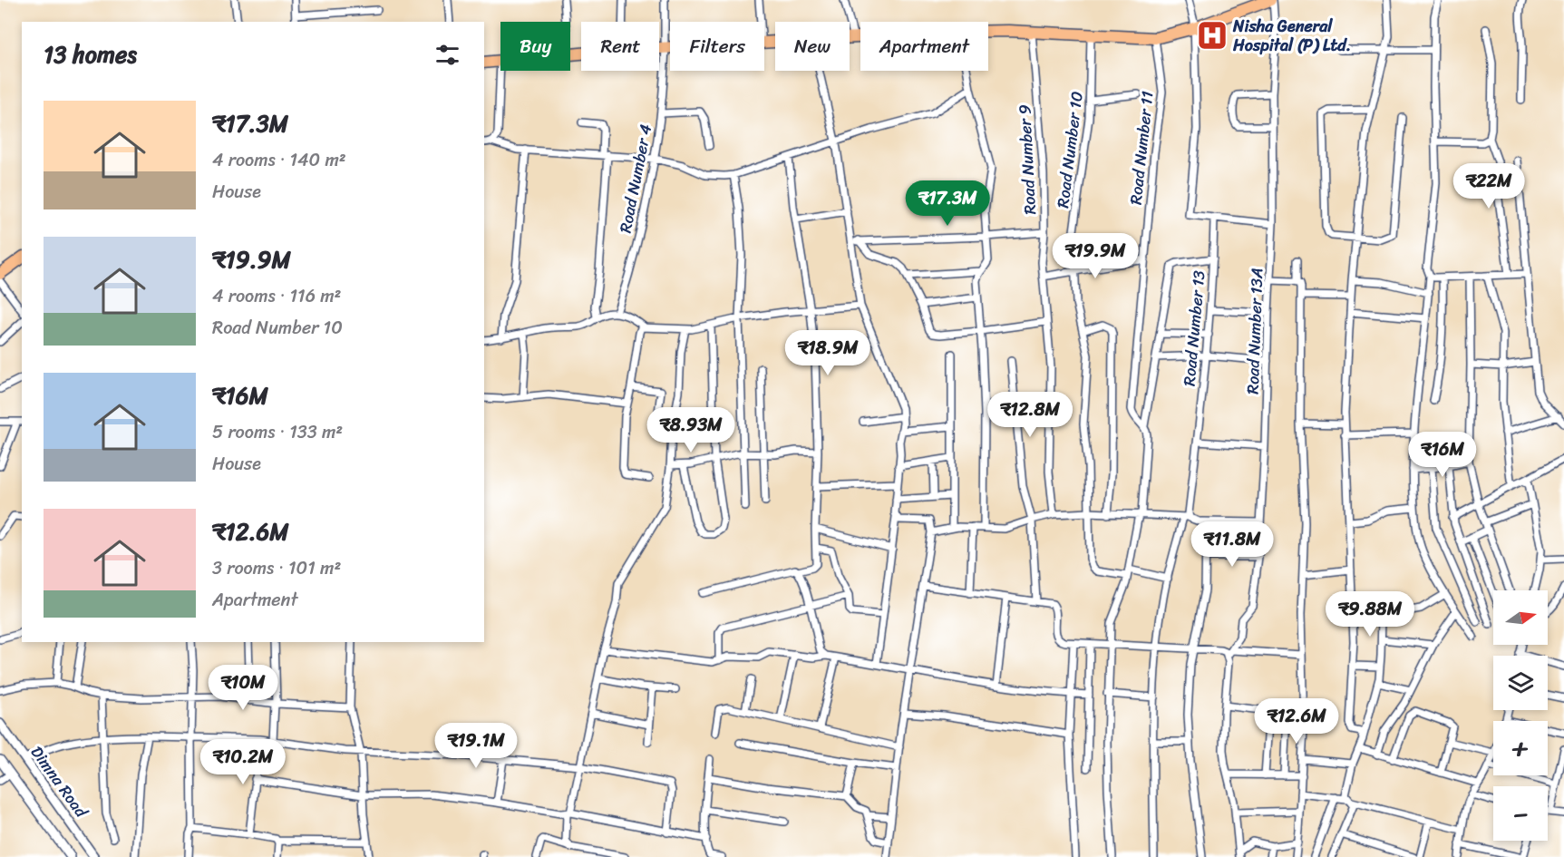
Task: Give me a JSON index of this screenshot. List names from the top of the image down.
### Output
{
  "streets": {
    "street": [
      "Road Number 11",
      "Road Number 10",
      "Road Number 9",
      "Road Number 4",
      "Road Number 13",
      "Road Number 13A",
      "Dimna Road"
    ]
  },
  "crossings": [
    ["Road Number 11", "Road Number 10"],
    ["Road Number 10", "Road Number 13"]
  ],
  "places": {
    "hospital": ["Nisha General Hospital (P) Ltd."]
  },
  "north": "right",
  "page": {
    "chip": [
      "Buy",
      "Rent",
      "Filters",
      "New",
      "Apartment"
    ],
    "heading": "13 homes",
    "list": [
      {
        "name": "₹17.3M",
        "note": "4 rooms · 140 m² · House"
      },
      {
        "name": "₹19.9M",
        "note": "4 rooms · 116 m² · Road Number 10"
      },
      {
        "name": "₹16M",
        "note": "5 rooms · 133 m² · House"
      },
      {
        "name": "₹12.6M",
        "note": "3 rooms · 101 m² · Apartment"
      }
    ],
    "price": [
      "₹22M",
      "₹17.3M",
      "₹19.9M",
      "₹18.9M",
      "₹12.8M",
      "₹8.93M",
      "₹16M",
      "₹11.8M",
      "₹9.88M",
      "₹10M",
      "₹12.6M",
      "₹19.1M",
      "₹10.2M"
    ],
    "map_buttons": ["+", "−"]
  }
}
